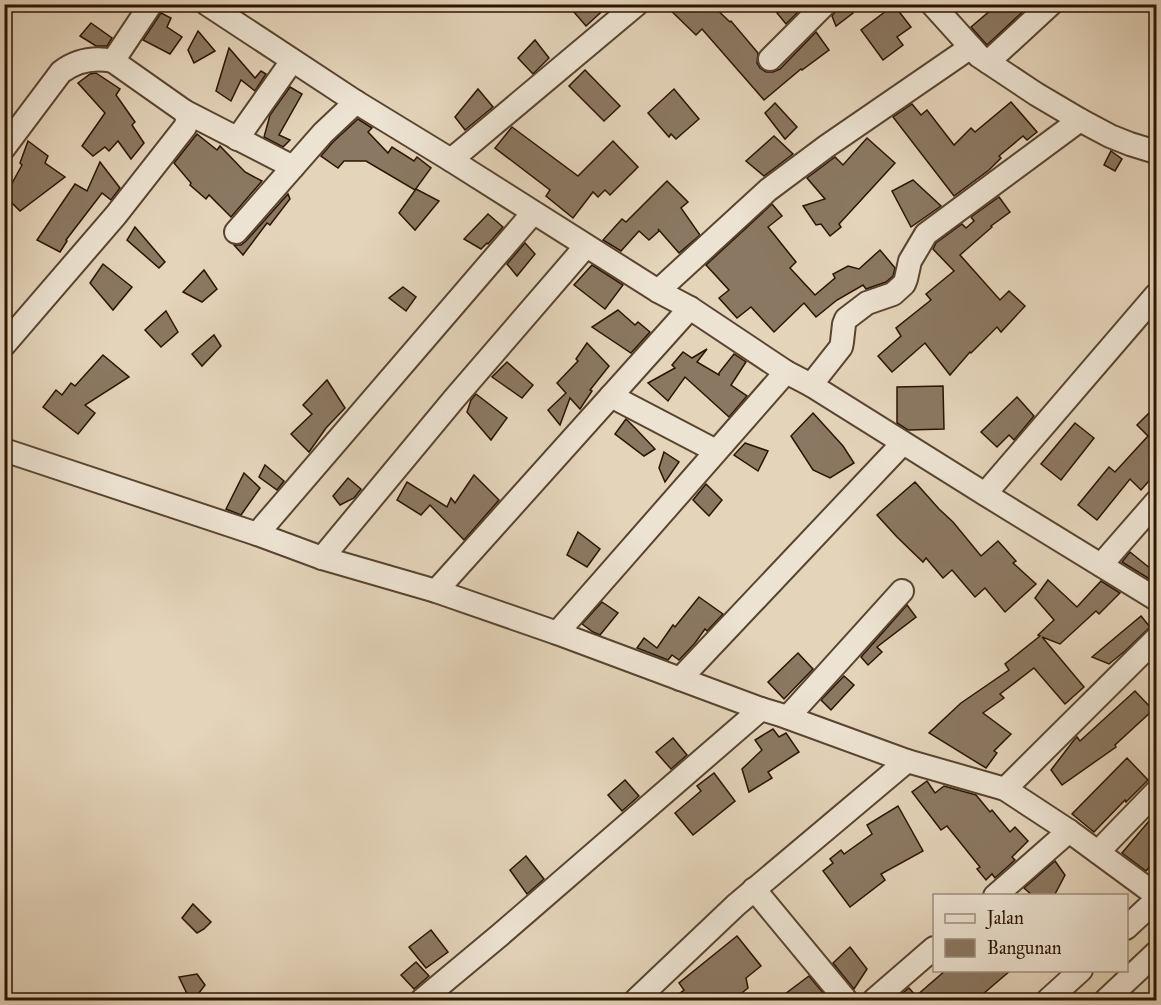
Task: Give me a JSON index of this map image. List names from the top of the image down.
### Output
{
  "legend": ["Jalan", "Bangunan"]
}
